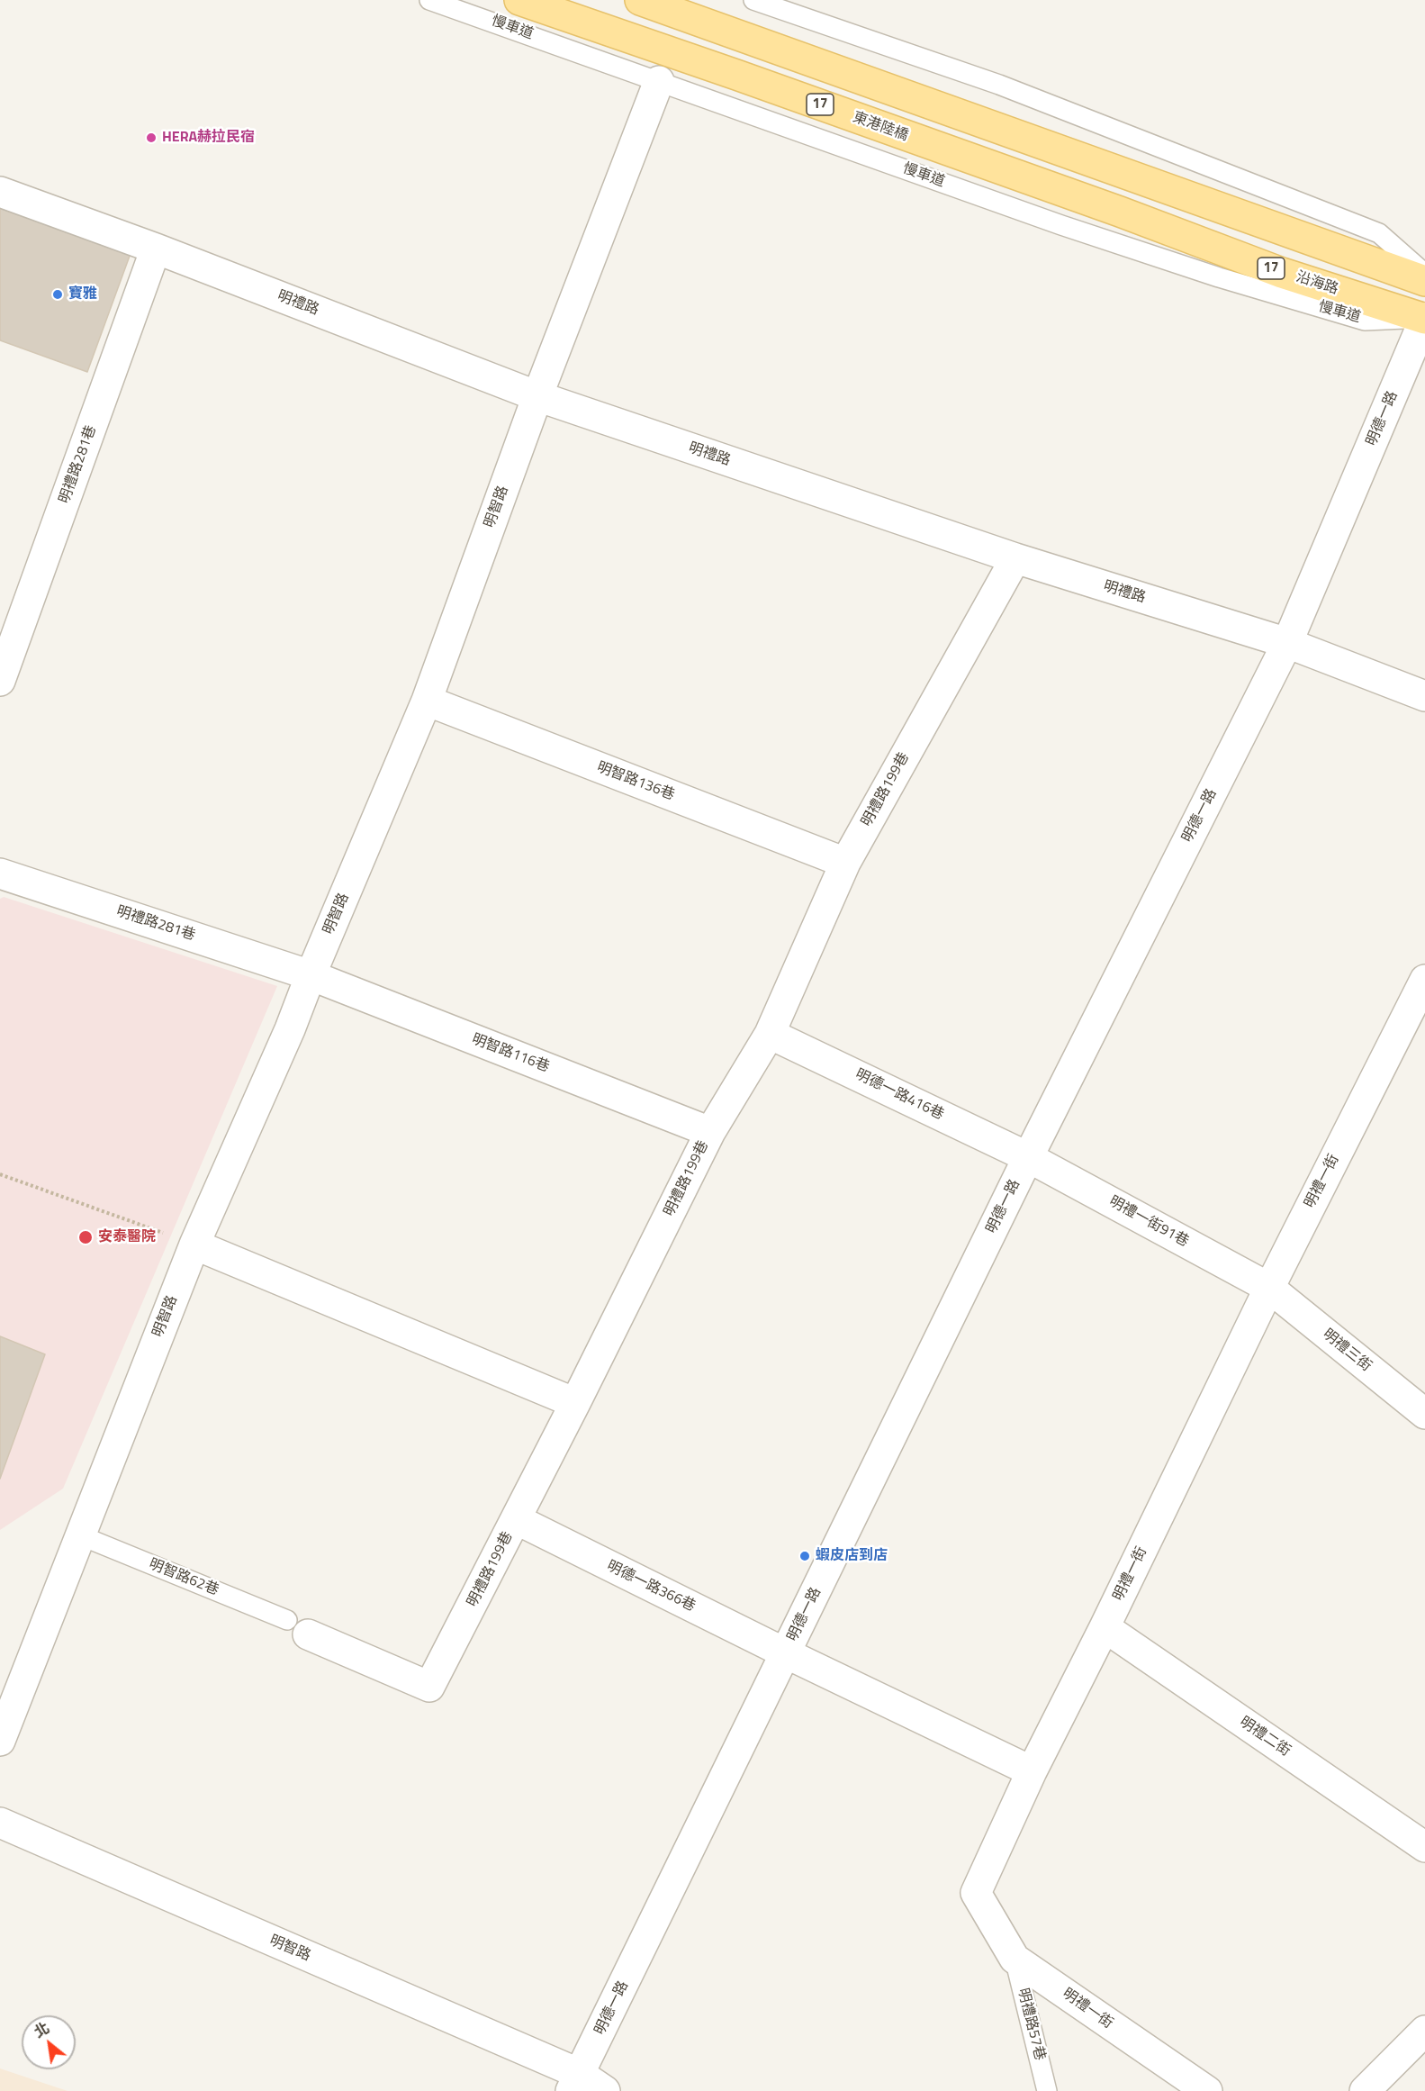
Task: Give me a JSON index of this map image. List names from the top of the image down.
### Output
{
  "streets": {
    "main road": ["17", "東港陸橋", "沿海路"],
    "street": [
      "明禮路",
      "明德一路",
      "明禮路281巷",
      "明智路",
      "明智路136巷",
      "明禮路199巷",
      "明智路116巷",
      "明德一路416巷",
      "明禮一街",
      "明禮一街91巷",
      "明禮三街",
      "明德一路366巷",
      "明禮二街"
    ],
    "lane": ["慢車道", "明智路62巷", "明禮路57巷"]
  },
  "crossings": [
    ["慢車道", "沿海路"],
    ["慢車道", "明德一路"],
    ["慢車道", "明智路"],
    ["東港陸橋", "沿海路"],
    ["沿海路", "明德一路"],
    ["明禮路", "明德一路"],
    ["明禮路", "明禮路281巷"],
    ["明禮路", "明智路"],
    ["明禮路", "明禮路199巷"],
    ["明德一路", "明智路"],
    ["明德一路", "明德一路416巷"],
    ["明德一路", "明禮一街91巷"],
    ["明德一路", "明德一路366巷"],
    ["明禮路281巷", "明智路"],
    ["明禮路281巷", "明智路116巷"],
    ["明智路", "明智路136巷"],
    ["明智路", "明智路116巷"],
    ["明智路", "明智路62巷"],
    ["明智路136巷", "明禮路199巷"],
    ["明禮路199巷", "明智路116巷"],
    ["明禮路199巷", "明德一路416巷"],
    ["明禮路199巷", "明智路62巷"],
    ["明禮路199巷", "明德一路366巷"],
    ["明德一路416巷", "明禮一街91巷"],
    ["明禮一街", "明禮一街91巷"],
    ["明禮一街", "明禮三街"],
    ["明禮一街", "明德一路366巷"],
    ["明禮一街", "明禮二街"],
    ["明禮一街", "明禮路57巷"],
    ["明禮一街91巷", "明禮三街"]
  ],
  "places": [
    "HERA赫拉民宿",
    "寶雅",
    "安泰醫院",
    "蝦皮店到店"
  ],
  "north": "top left"
}
